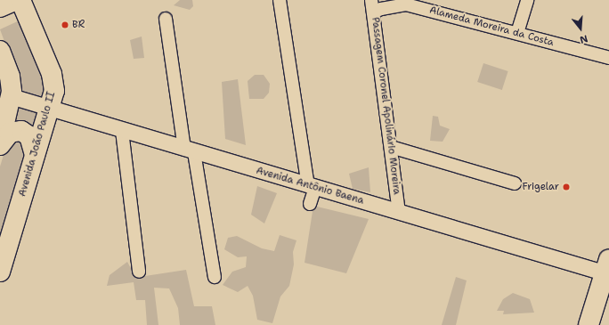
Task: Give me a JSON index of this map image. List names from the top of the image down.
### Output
{
  "streets": {
    "main road": ["Avenida João Paulo II"],
    "street": ["Alameda Moreira da Costa", "Passagem Coronel Apolinário Moreira", "Avenida Antônio Baena"]
  },
  "crossings": [
    ["Alameda Moreira da Costa", "Passagem Coronel Apolinário Moreira"],
    ["Passagem Coronel Apolinário Moreira", "Avenida Antônio Baena"],
    ["Avenida João Paulo II", "Avenida Antônio Baena"]
  ],
  "places": ["BR", "Frigelar"],
  "north": "bottom"
}
